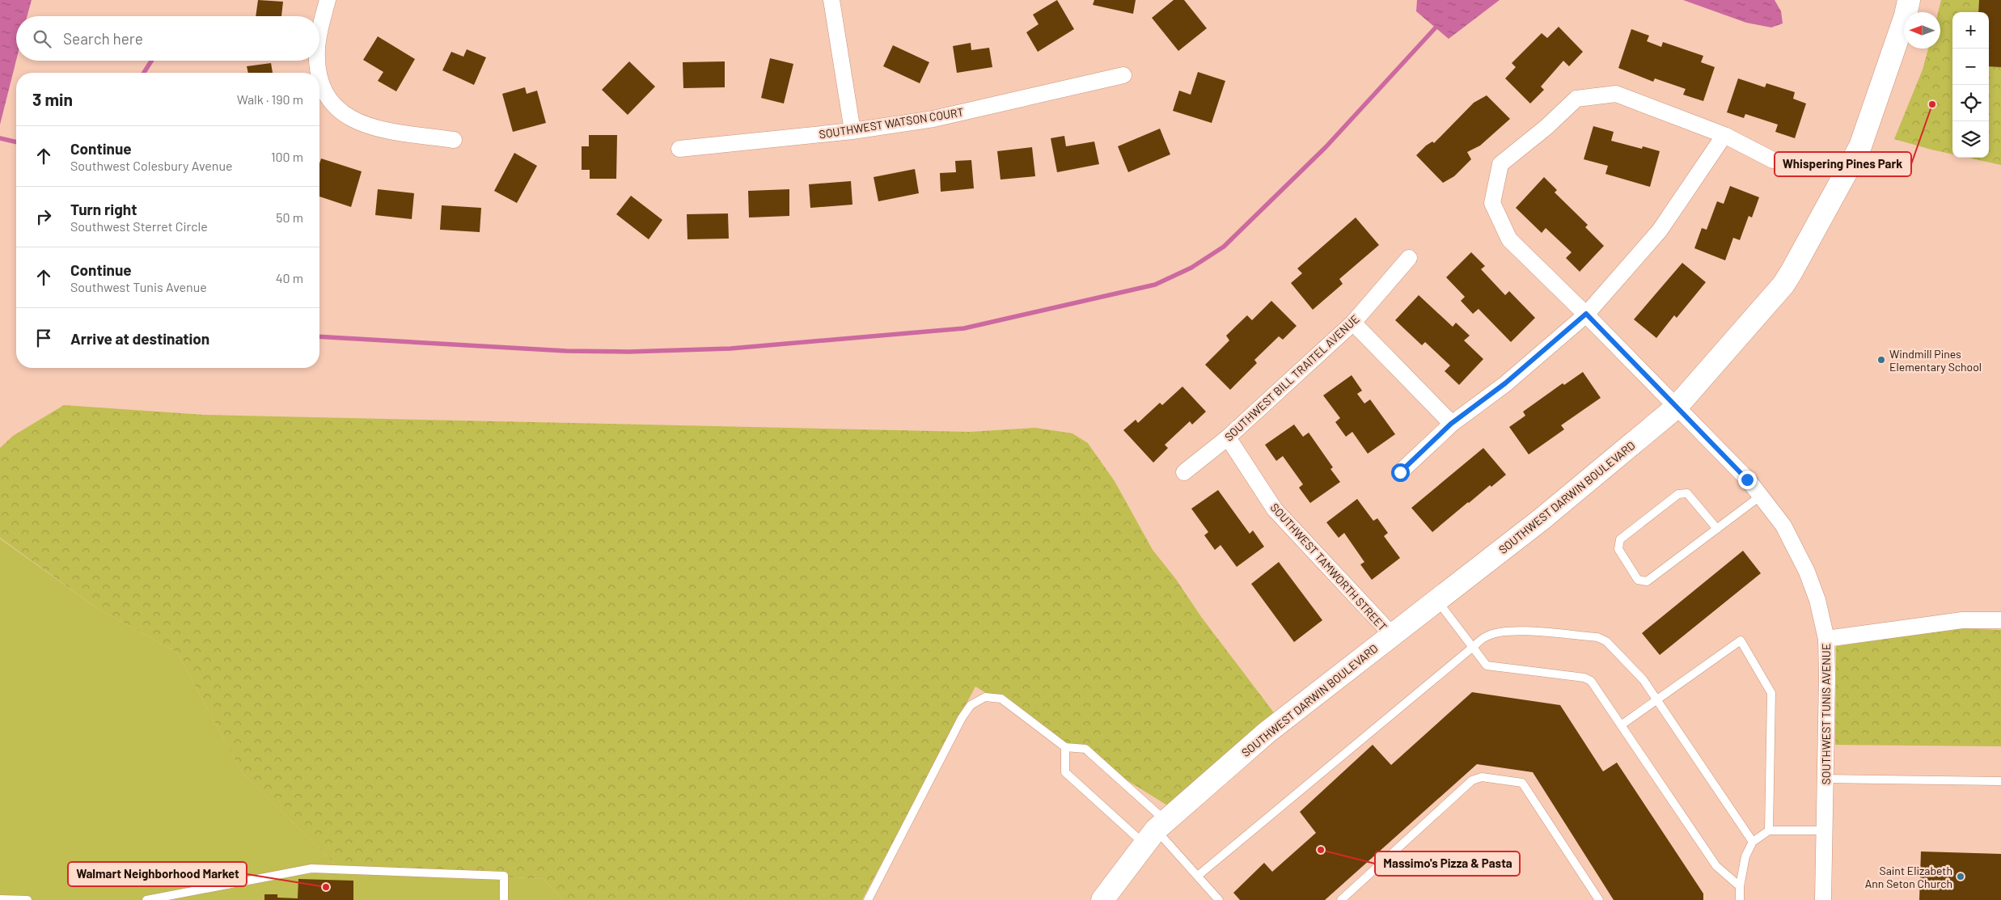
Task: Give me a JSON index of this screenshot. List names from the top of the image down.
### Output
{
  "streets": {
    "street": [
      "SOUTHWEST WATSON COURT",
      "SOUTHWEST BILL TRAITEL AVENUE",
      "SOUTHWEST DARWIN BOULEVARD",
      "SOUTHWEST TAMWORTH STREET",
      "SOUTHWEST TUNIS AVENUE"
    ]
  },
  "crossings": [
    ["SOUTHWEST BILL TRAITEL AVENUE", "SOUTHWEST TAMWORTH STREET"],
    ["SOUTHWEST DARWIN BOULEVARD", "SOUTHWEST TAMWORTH STREET"],
    ["SOUTHWEST DARWIN BOULEVARD", "SOUTHWEST TUNIS AVENUE"]
  ],
  "places": [
    "Whispering Pines Park",
    "Windmill Pines Elementary School",
    "Massimo's Pizza & Pasta",
    "Saint Elizabeth Ann Seton Church",
    "Walmart Neighborhood Market"
  ],
  "north": "left",
  "page": {
    "map_buttons": ["+", "−"],
    "search": "Search here",
    "heading": ["3 min", "Walk · 190 m"],
    "list": [
      ["Continue", "Southwest Colesbury Avenue", "100 m"],
      ["Turn right", "Southwest Sterret Circle", "50 m"],
      ["Continue", "Southwest Tunis Avenue", "40 m"],
      "Arrive at destination"
    ]
  }
}
